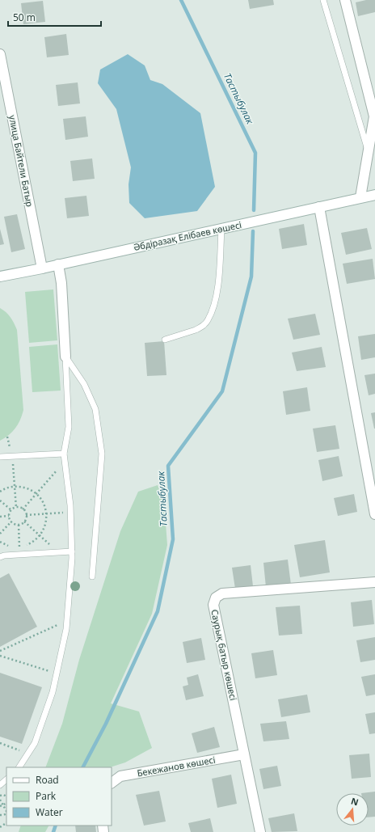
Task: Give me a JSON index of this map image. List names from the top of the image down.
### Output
{
  "streets": {
    "street": [
      "улица Байтели Батыр",
      "Әбдіразақ Елібаев көшесі",
      "Саурық батыр көшесі",
      "Бекежанов көшесі"
    ]
  },
  "crossings": [
    ["улица Байтели Батыр", "Әбдіразақ Елібаев көшесі"],
    ["Саурық батыр көшесі", "Бекежанов көшесі"]
  ],
  "water": ["Тастыбулак"],
  "legend": ["Road", "Park", "Water"],
  "scale_bar": "50 m",
  "north": "top"
}
